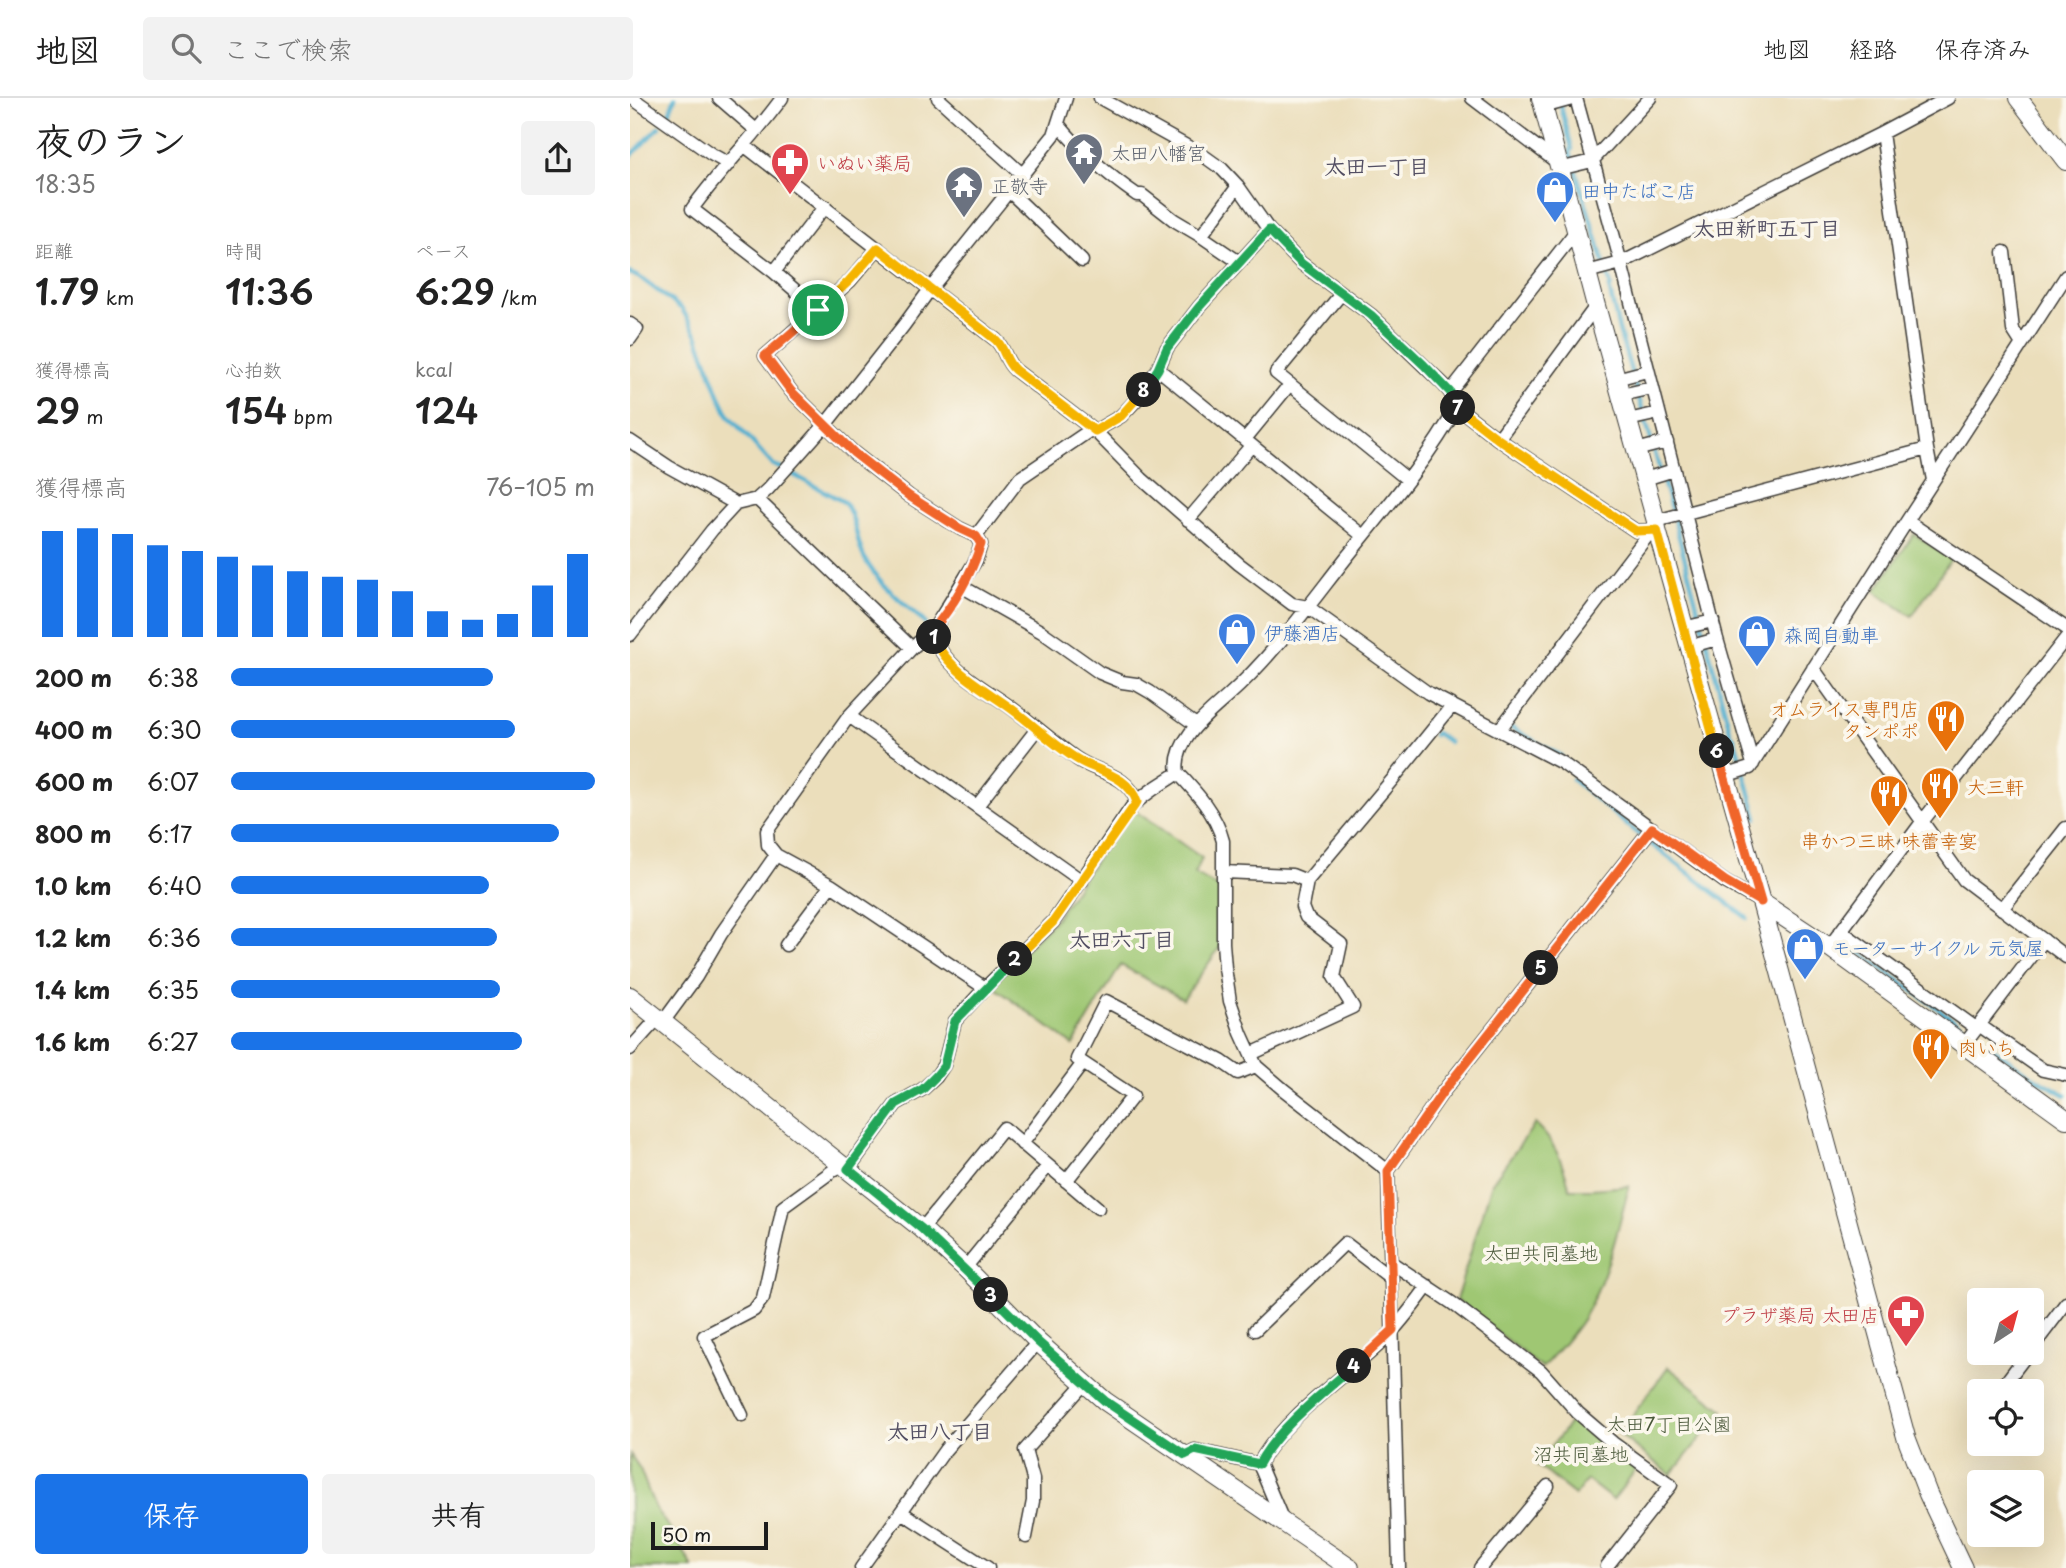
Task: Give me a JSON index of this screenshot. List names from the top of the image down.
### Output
{
  "districts": [
    "太田一丁目",
    "太田新町五丁目",
    "太田六丁目",
    "太田八丁目"
  ],
  "parks": ["太田共同墓地", "太田7丁目公園", "沼共同墓地"],
  "places": {
    "temple": ["太田八幡宮", "正敬寺"],
    "pharmacy": ["いぬい薬局", "プラザ薬局 太田店"],
    "shop": [
      "田中たばこ店",
      "伊藤酒店",
      "森岡自動車",
      "モーターサイクル 元気屋"
    ],
    "restaurant": [
      "オムライス専門店 タンポポ",
      "大三軒",
      "串かつ三昧 味蕾幸宴",
      "肉いち"
    ]
  },
  "scale_bar": "50 m",
  "north": "top right",
  "page": {
    "header": "地図",
    "search": "ここで検索",
    "nav": ["地図", "経路", "保存済み"],
    "heading": ["夜のラン", "18:35"],
    "stats": [
      ["距離", "1.79 km"],
      ["時間", "11:36"],
      ["ペース", "6:29 /km"],
      ["獲得標高", "29 m"],
      ["心拍数", "154 bpm"],
      ["kcal", "124"]
    ],
    "pins": [
      "8",
      "7",
      "1",
      "6",
      "2",
      "5",
      "3",
      "4"
    ],
    "chart": ["獲得標高", "76–105 m"],
    "list": [
      {
        "name": "200 m",
        "note": "6:38"
      },
      {
        "name": "400 m",
        "note": "6:30"
      },
      {
        "name": "600 m",
        "note": "6:07"
      },
      {
        "name": "800 m",
        "note": "6:17"
      },
      {
        "name": "1.0 km",
        "note": "6:40"
      },
      {
        "name": "1.2 km",
        "note": "6:36"
      },
      {
        "name": "1.4 km",
        "note": "6:35"
      },
      {
        "name": "1.6 km",
        "note": "6:27"
      }
    ],
    "buttons": ["保存", "共有"],
    "scale": "50 m"
  }
}
